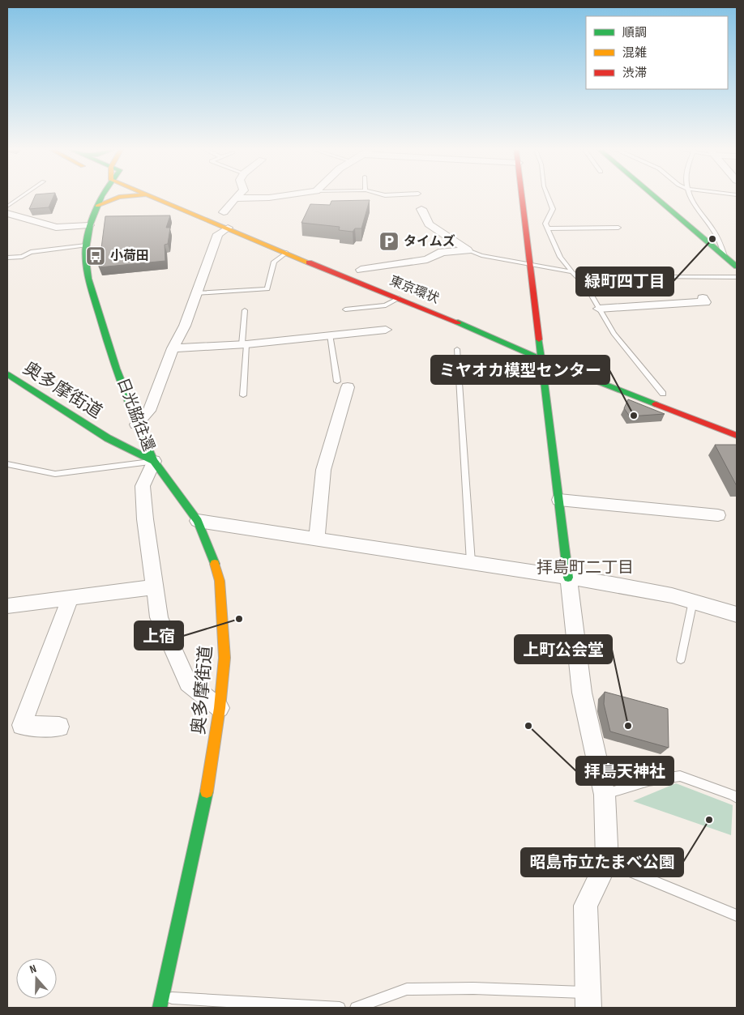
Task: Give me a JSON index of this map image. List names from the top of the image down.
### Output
{
  "streets": {
    "main road": ["東京環状", "奥多摩街道", "日光脇往還"]
  },
  "crossings": [
    ["奥多摩街道", "日光脇往還"]
  ],
  "districts": ["拝島町二丁目"],
  "places": {
    "other": [
      "緑町四丁目",
      "ミヤオカ模型センター",
      "上宿",
      "拝島天神社",
      "上町公会堂",
      "昭島市立たまべ公園"
    ],
    "parking": ["タイムズ"],
    "bus stop": ["小荷田"]
  },
  "legend": ["順調", "混雑", "渋滞"],
  "north": "top"
}
